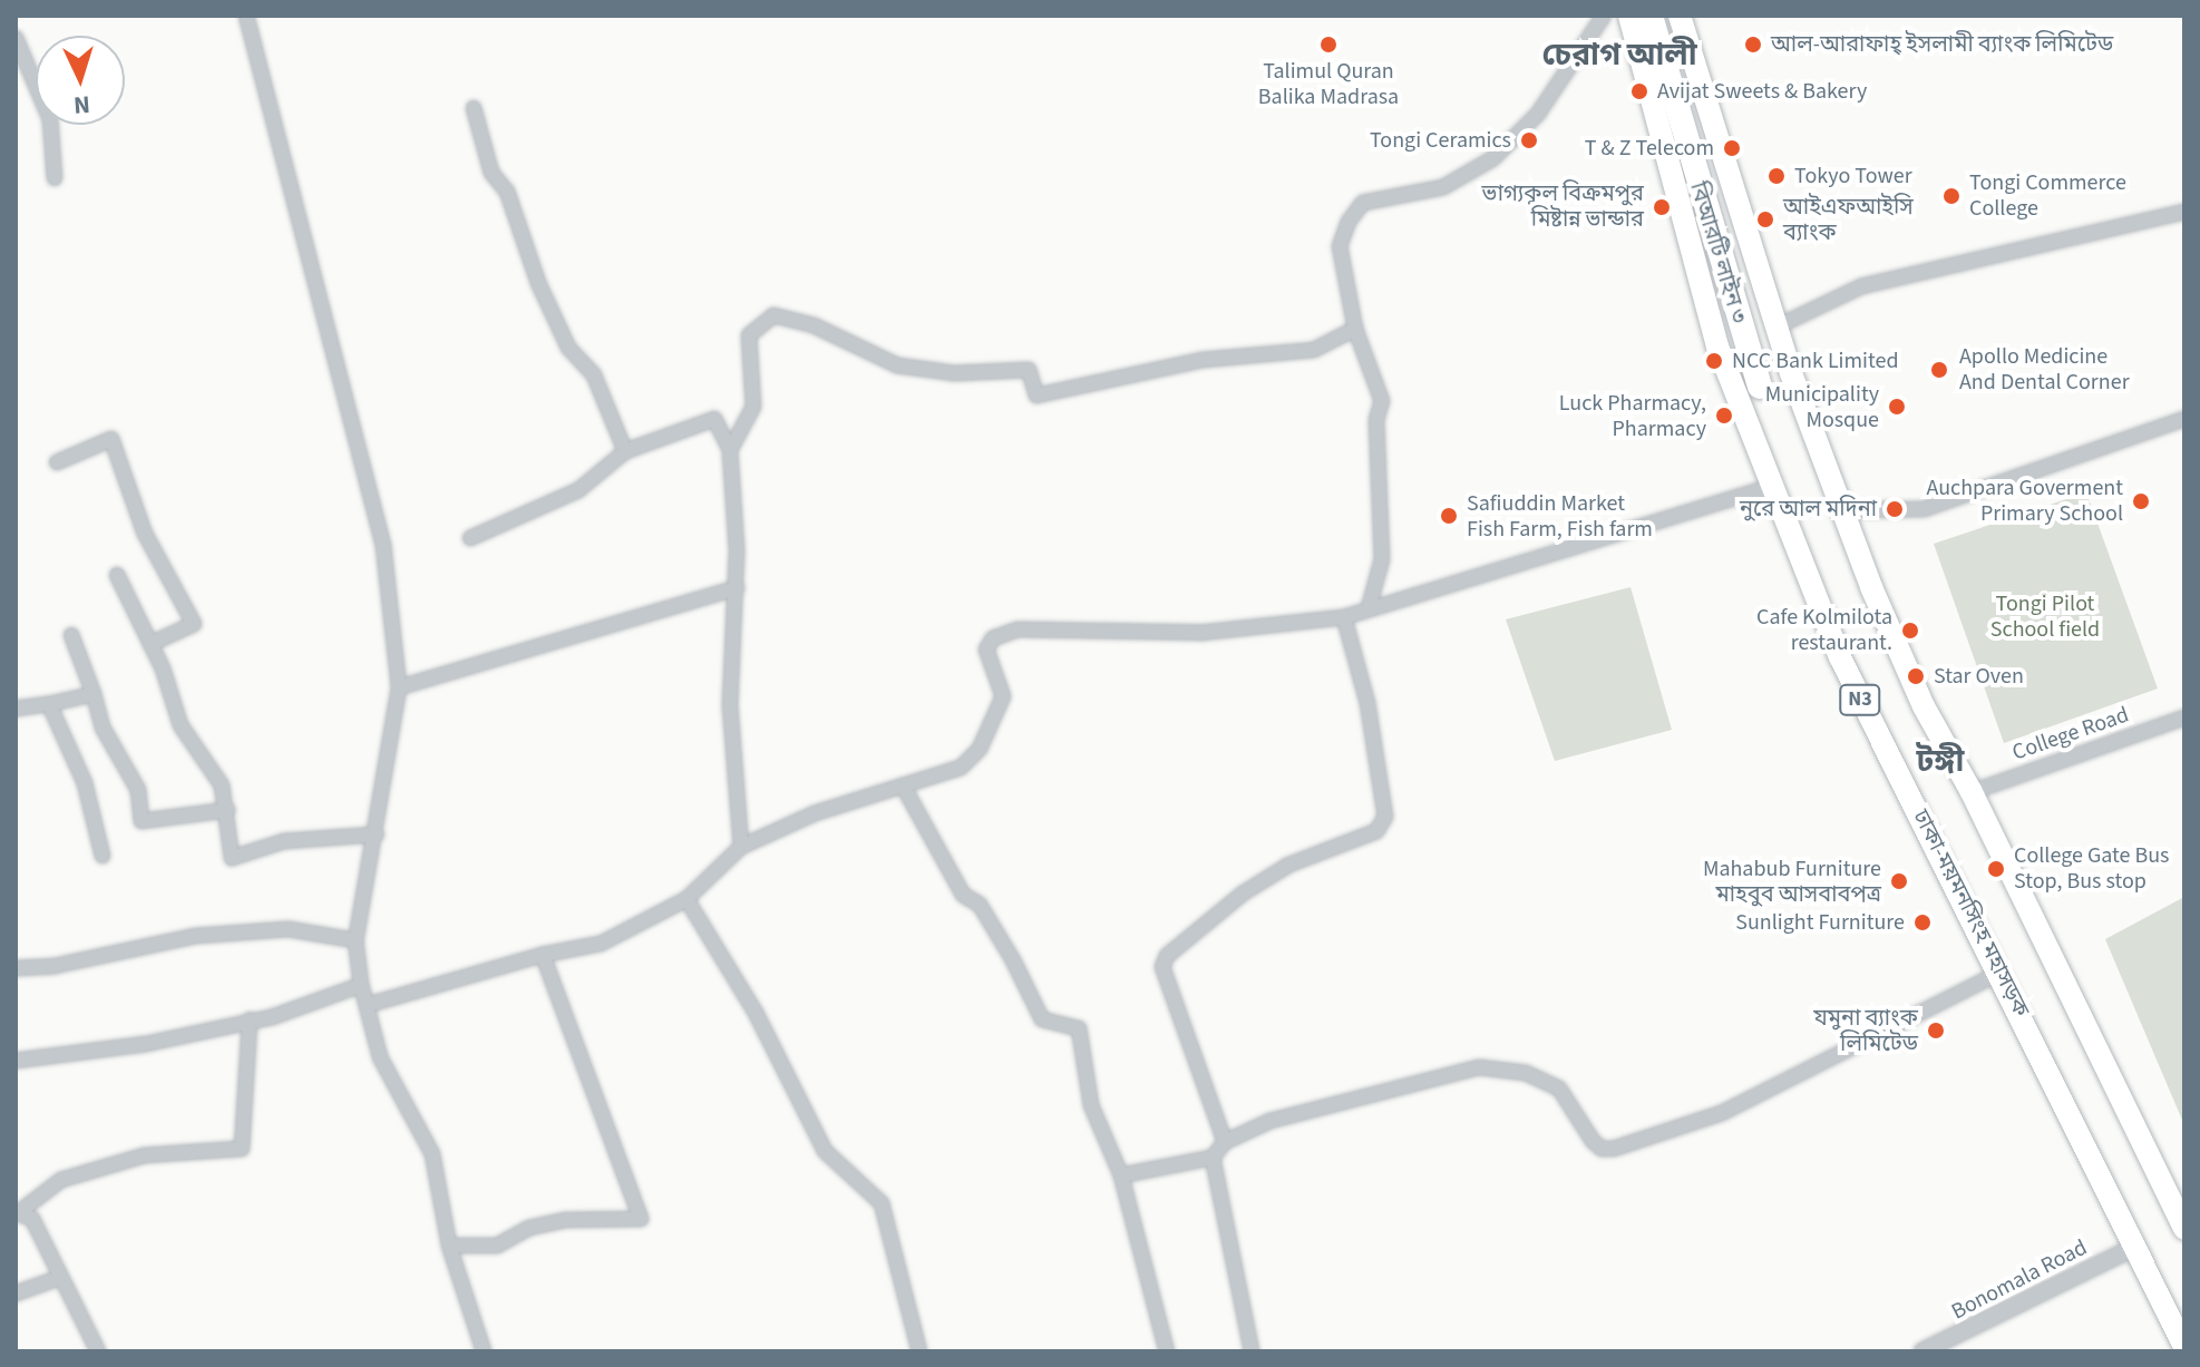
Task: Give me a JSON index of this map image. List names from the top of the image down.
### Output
{
  "streets": {
    "highway": ["বিআরটি লাইন ৩", "N3", "ঢাকা-ময়মনসিংহ মহাসড়ক"],
    "street": ["College Road", "Bonomala Road"]
  },
  "crossings": [
    ["N3", "College Road"],
    ["ঢাকা-ময়মনসিংহ মহাসড়ক", "Bonomala Road"]
  ],
  "districts": ["চেরাগ আলী", "টঙ্গী"],
  "parks": ["Tongi Pilot School field"],
  "places": [
    "Talimul Quran Balika Madrasa",
    "আল-আরাফাহ্ ইসলামী ব্যাংক লিমিটেড",
    "Avijat Sweets & Bakery",
    "Tongi Ceramics",
    "T & Z Telecom",
    "Tokyo Tower",
    "Tongi Commerce College",
    "ভাগ্যকুল বিক্রমপুর মিষ্টান্ন ভান্ডার",
    "আইএফআইসি ব্যাংক",
    "NCC Bank Limited",
    "Apollo Medicine And Dental Corner",
    "Municipality Mosque",
    "Luck Pharmacy, Pharmacy",
    "Auchpara Goverment Primary School",
    "নুরে আল মদিনা",
    "Safiuddin Market Fish Farm, Fish farm",
    "Cafe Kolmilota restaurant.",
    "Star Oven",
    "College Gate Bus Stop, Bus stop",
    "Mahabub Furniture মাহবুব আসবাবপত্র",
    "Sunlight Furniture",
    "যমুনা ব্যাংক লিমিটেড"
  ],
  "north": "bottom"
}
